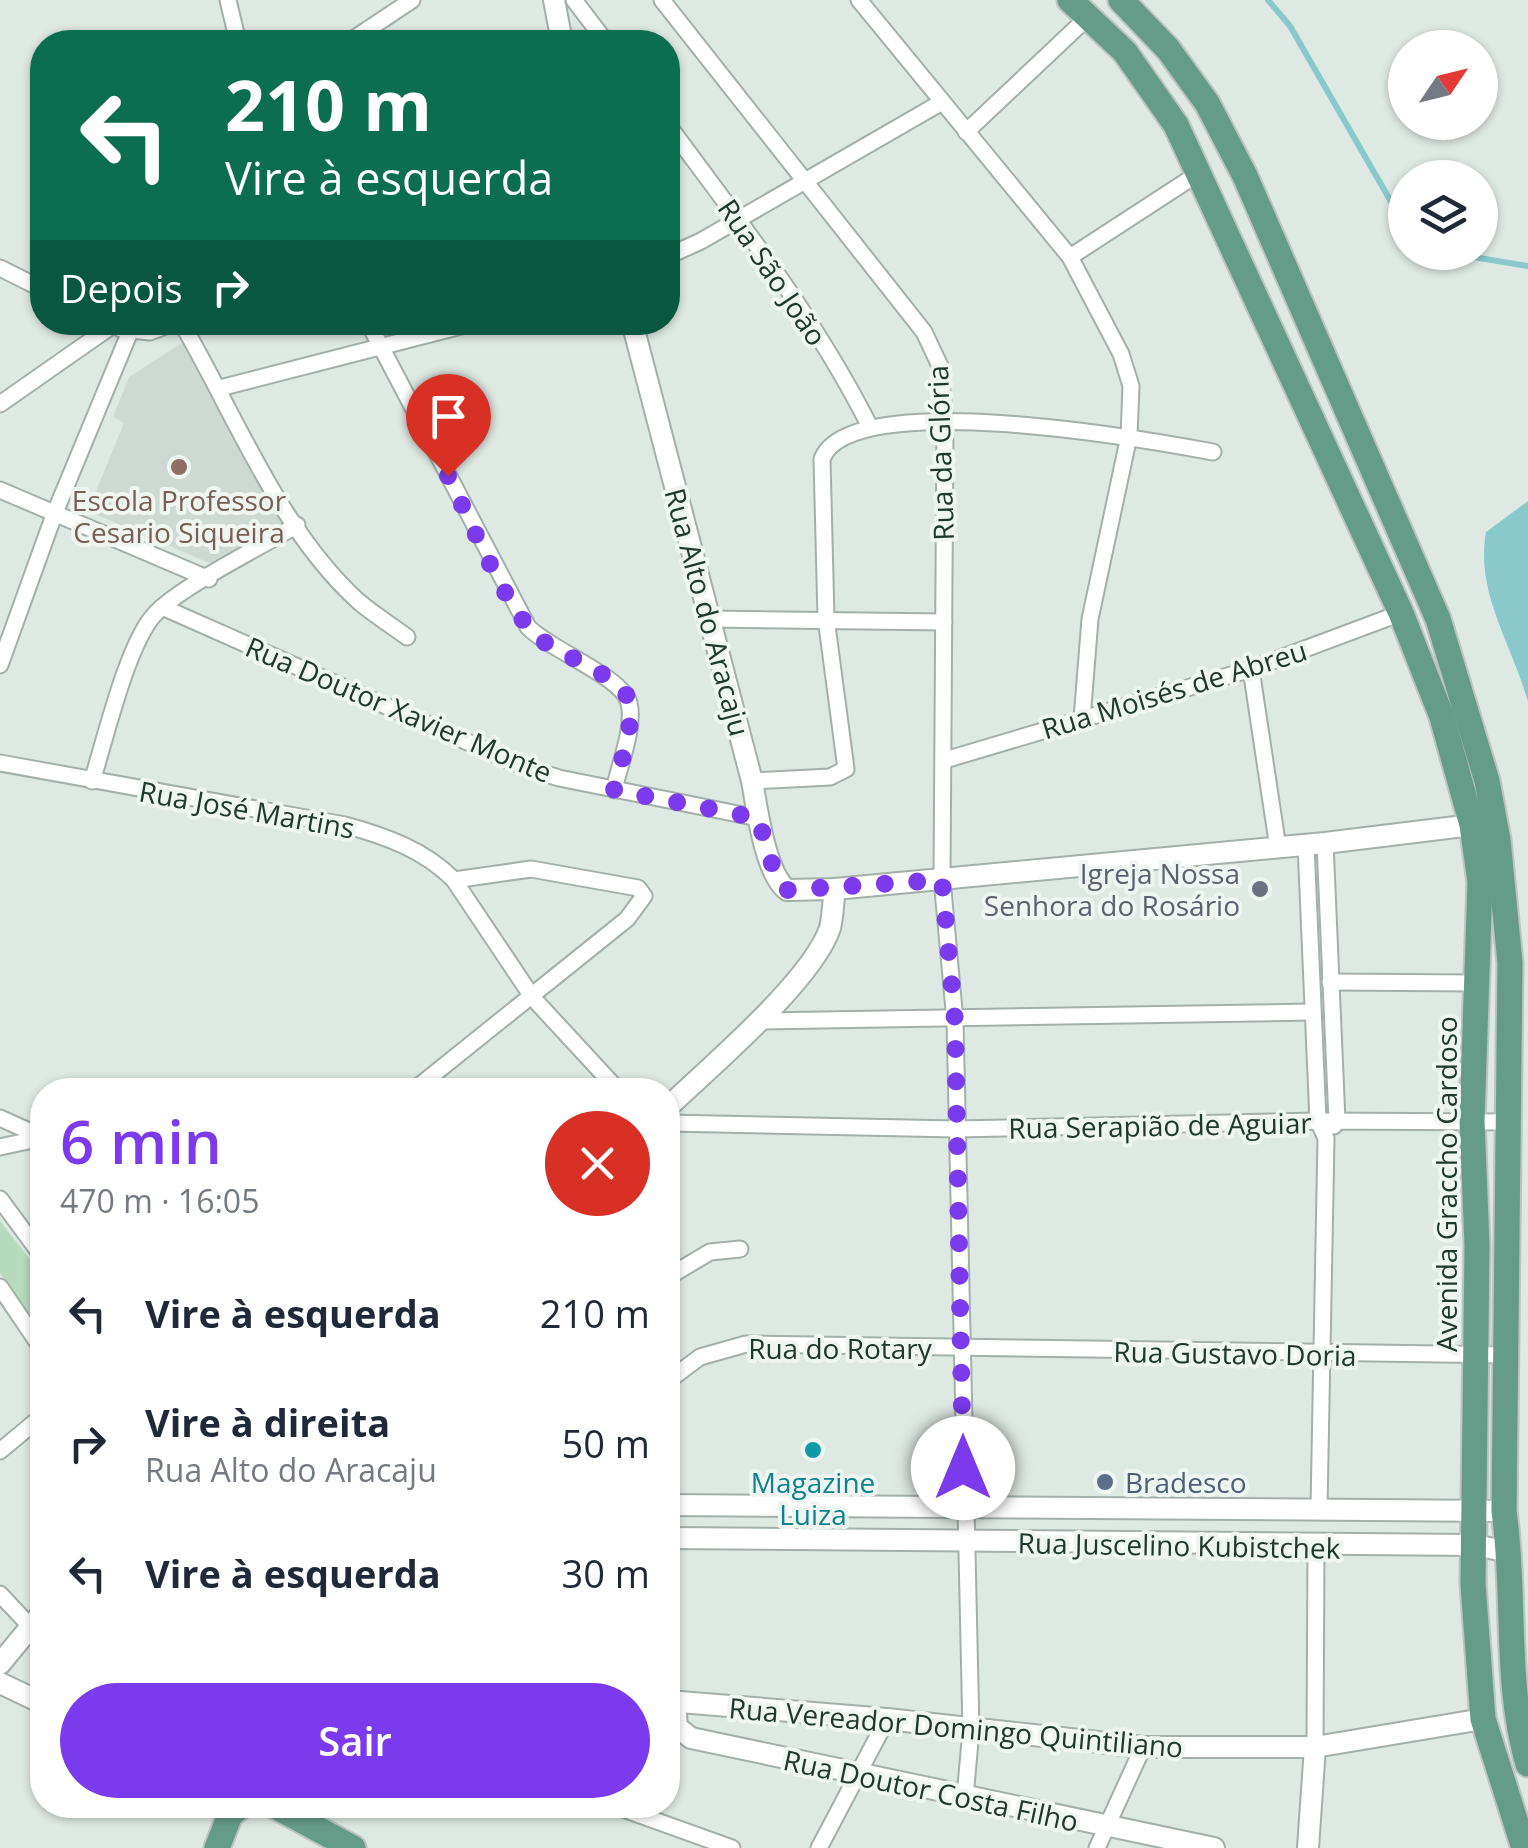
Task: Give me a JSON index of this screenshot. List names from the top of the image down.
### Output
{
  "streets": {
    "main road": ["Avenida Graccho Cardoso"],
    "street": [
      "Rua São João",
      "Rua da Glória",
      "Rua Alto do Aracaju",
      "Rua Moisés de Abreu",
      "Rua Doutor Xavier Monte",
      "Rua José Martins",
      "Rua Serapião de Aguiar",
      "Rua do Rotary",
      "Rua Gustavo Doria",
      "Rua Juscelino Kubistchek",
      "Rua Vereador Domingo Quintiliano",
      "Rua Doutor Costa Filho"
    ]
  },
  "crossings": [
    ["Rua da Glória", "Rua Moisés de Abreu"],
    ["Rua da Glória", "Rua Serapião de Aguiar"],
    ["Rua da Glória", "Rua do Rotary"],
    ["Rua da Glória", "Rua Gustavo Doria"],
    ["Rua da Glória", "Rua Juscelino Kubistchek"],
    ["Rua da Glória", "Rua Vereador Domingo Quintiliano"],
    ["Rua da Glória", "Rua Doutor Costa Filho"],
    ["Rua Alto do Aracaju", "Rua Doutor Xavier Monte"],
    ["Rua Moisés de Abreu", "Avenida Graccho Cardoso"],
    ["Rua Serapião de Aguiar", "Avenida Graccho Cardoso"],
    ["Avenida Graccho Cardoso", "Rua Gustavo Doria"],
    ["Avenida Graccho Cardoso", "Rua Juscelino Kubistchek"],
    ["Avenida Graccho Cardoso", "Rua Vereador Domingo Quintiliano"],
    ["Rua do Rotary", "Rua Gustavo Doria"]
  ],
  "places": [
    "Escola Professor Cesario Siqueira",
    "Igreja Nossa Senhora do Rosário",
    "Magazine Luiza",
    "Bradesco"
  ],
  "north": "top right",
  "page": {
    "turn": ["210 m", "Vire à esquerda"],
    "then": "Depois",
    "heading": ["6 min", "470 m · 16:05"],
    "list": [
      {
        "name": "Vire à esquerda",
        "value": "210 m"
      },
      {
        "name": "Vire à direita",
        "note": "Rua Alto do Aracaju",
        "value": "50 m"
      },
      {
        "name": "Vire à esquerda",
        "value": "30 m"
      }
    ],
    "buttons": "Sair"
  }
}
